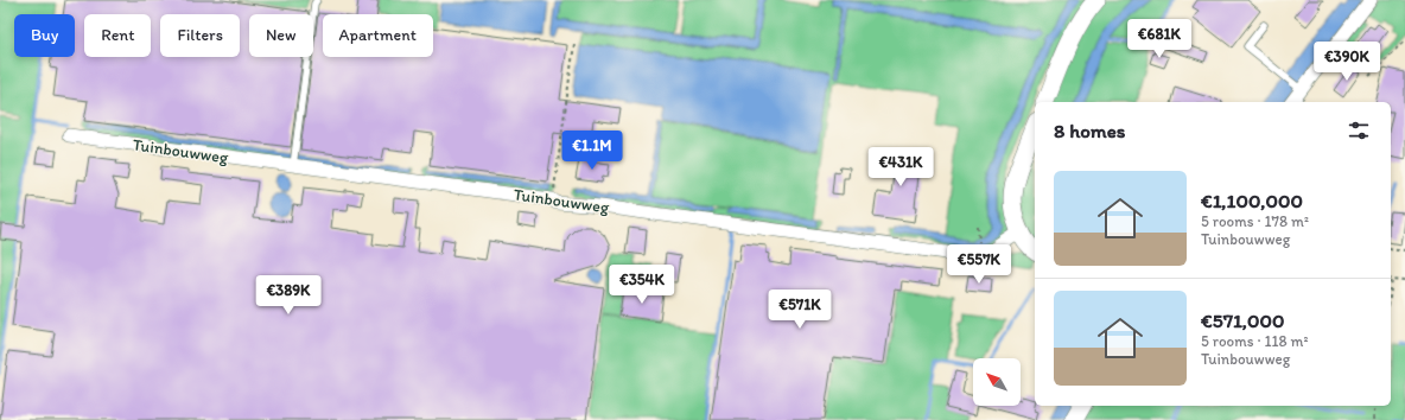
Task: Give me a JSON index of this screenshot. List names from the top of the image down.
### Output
{
  "streets": {
    "street": ["Tuinbouwweg"]
  },
  "north": "top left",
  "page": {
    "chip": [
      "Buy",
      "Rent",
      "Filters",
      "New",
      "Apartment"
    ],
    "price": [
      "€681K",
      "€390K",
      "€1.1M",
      "€431K",
      "€557K",
      "€354K",
      "€389K",
      "€571K"
    ],
    "heading": "8 homes",
    "list": [
      {
        "name": "€1,100,000",
        "note": "5 rooms · 178 m² · Tuinbouwweg"
      },
      {
        "name": "€571,000",
        "note": "5 rooms · 118 m² · Tuinbouwweg"
      }
    ]
  }
}
